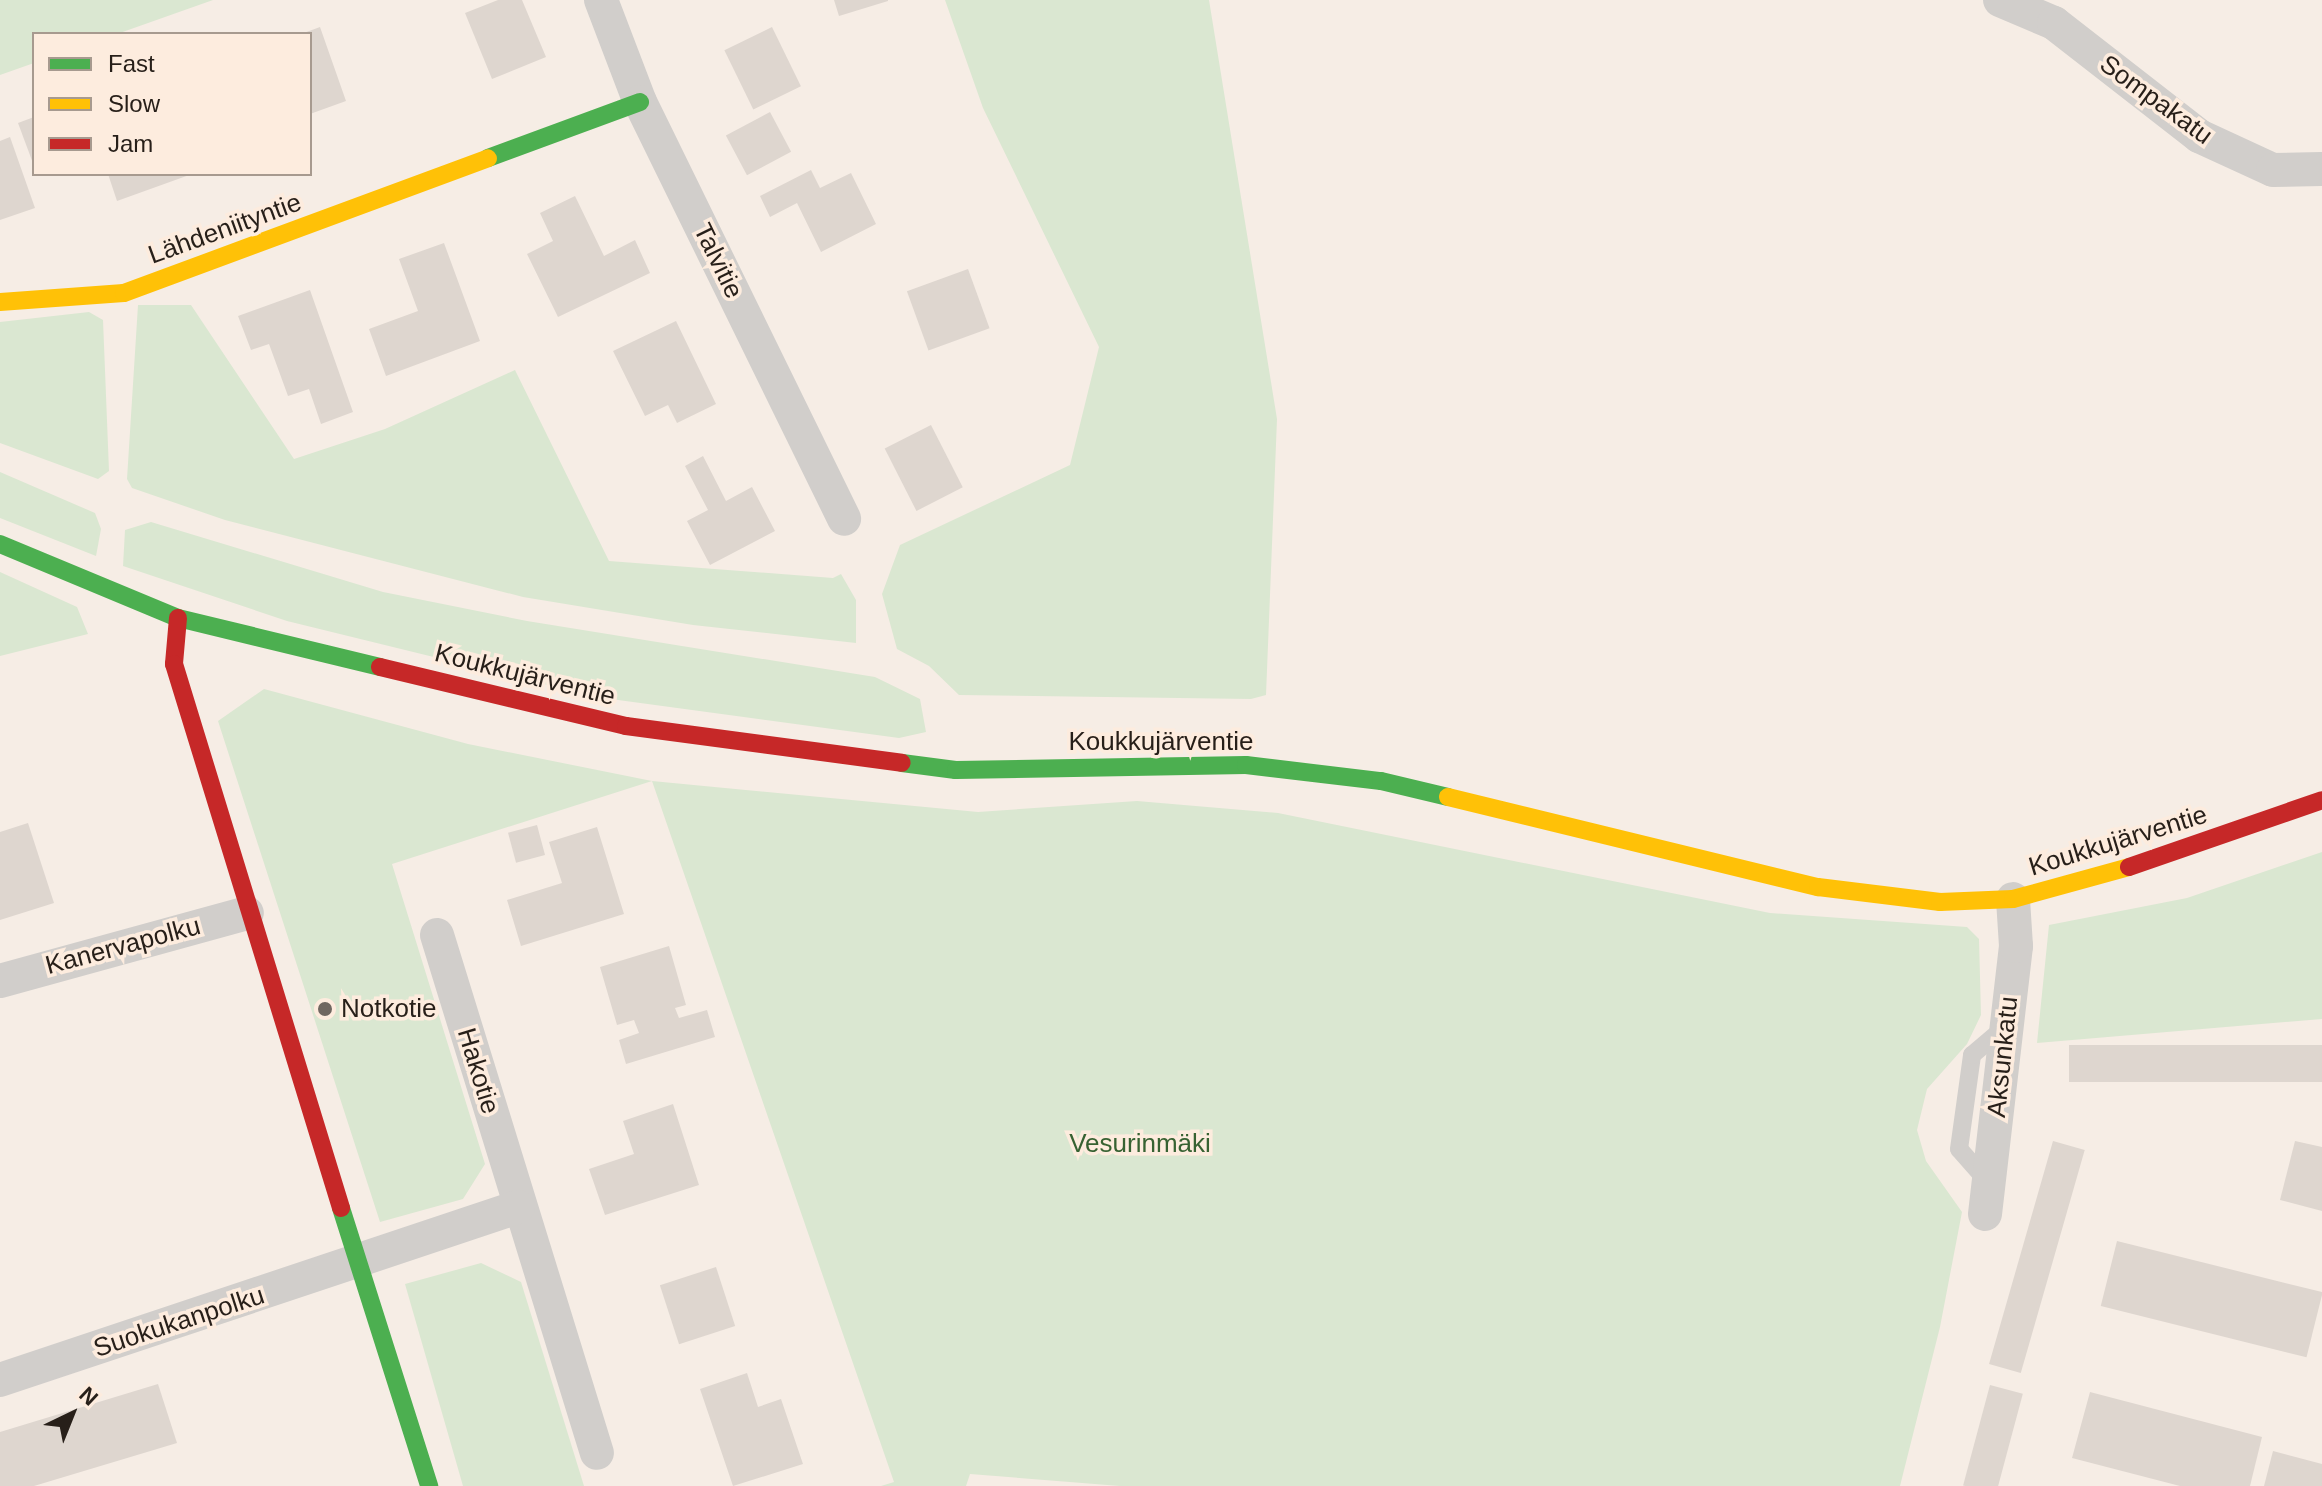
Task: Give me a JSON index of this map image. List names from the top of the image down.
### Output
{
  "streets": {
    "street": [
      "Sompakatu",
      "Lähdeniityntie",
      "Talvitie",
      "Koukkujärventie",
      "Kanervapolku",
      "Aksunkatu",
      "Hakotie",
      "Suokukanpolku"
    ]
  },
  "crossings": [
    ["Lähdeniityntie", "Talvitie"],
    ["Koukkujärventie", "Aksunkatu"]
  ],
  "parks": ["Vesurinmäki"],
  "places": ["Notkotie"],
  "legend": ["Fast", "Slow", "Jam"],
  "north": "top right"
}
